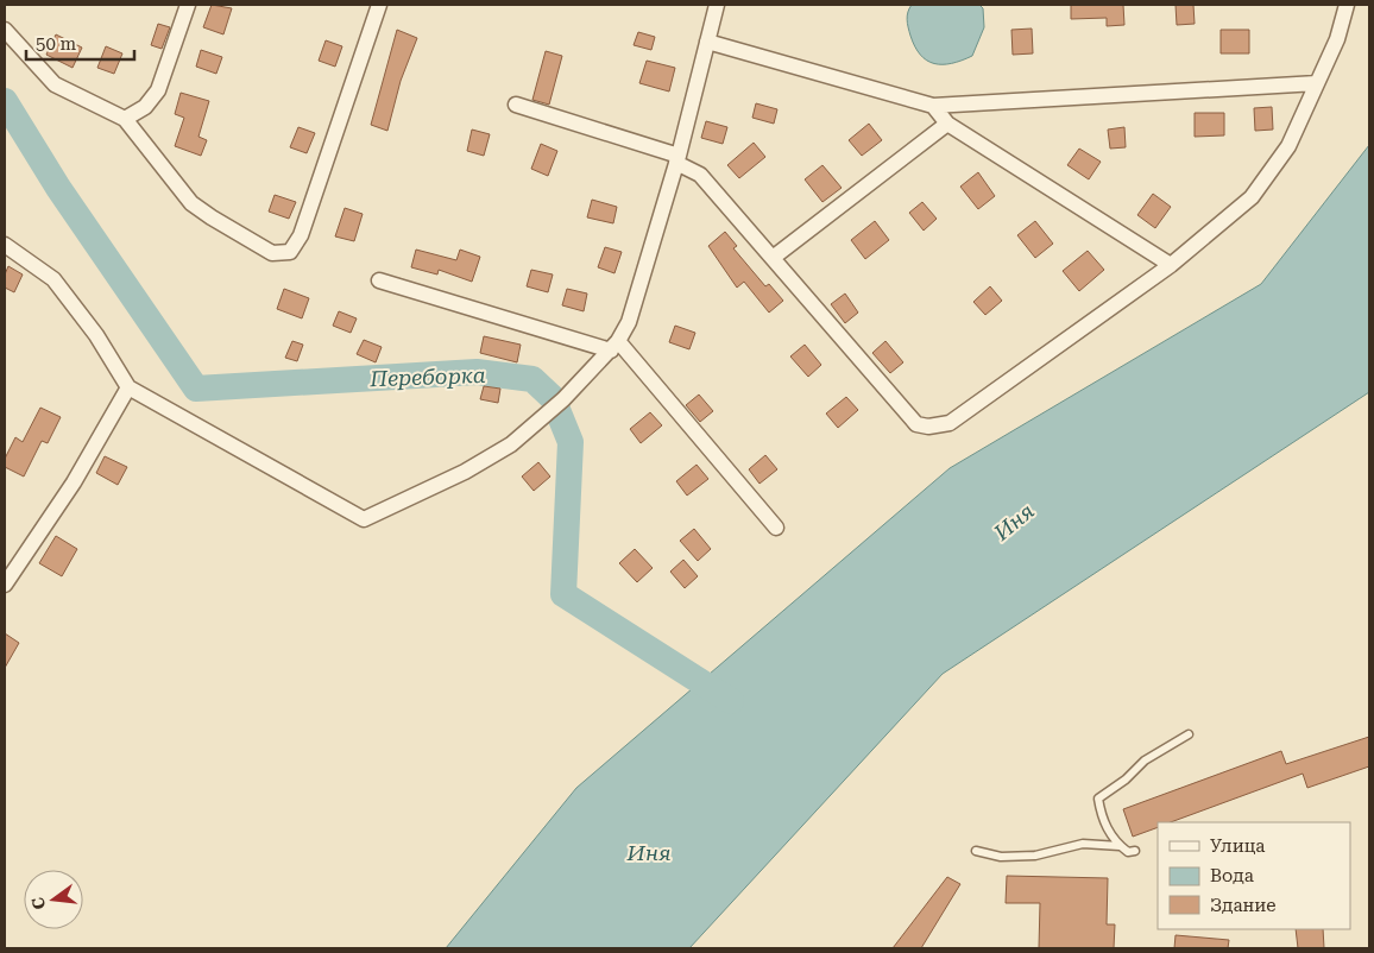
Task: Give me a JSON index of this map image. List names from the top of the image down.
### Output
{
  "water": ["Переборка", "Иня"],
  "legend": ["Улица", "Вода", "Здание"],
  "scale_bar": "50 m",
  "north": "left"
}
